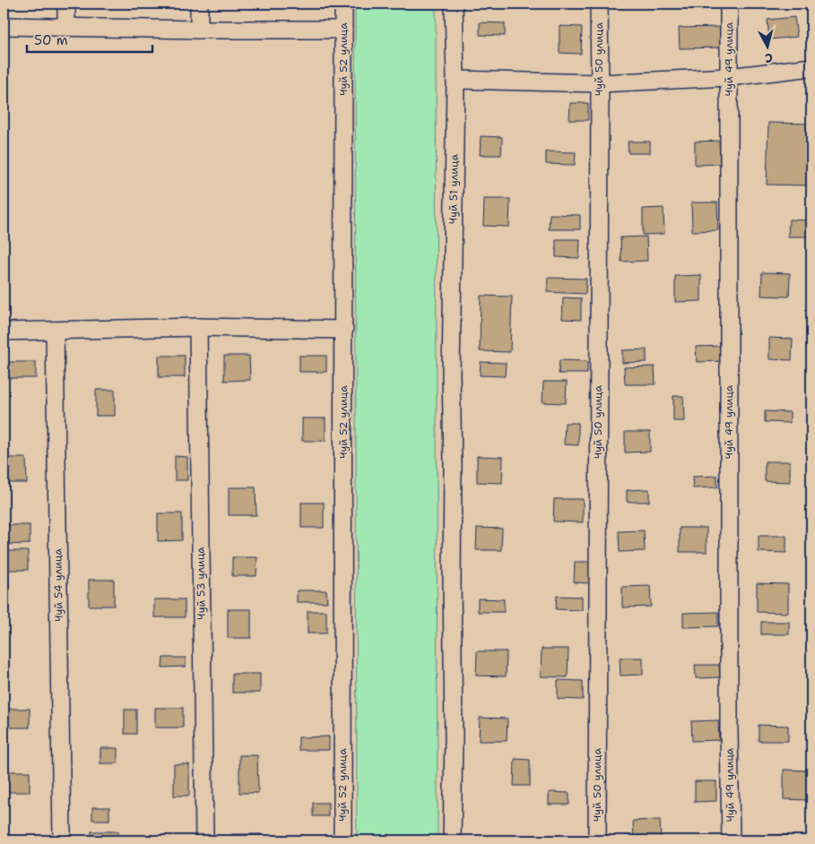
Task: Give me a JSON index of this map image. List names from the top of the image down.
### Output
{
  "streets": {
    "street": [
      "Чуй 52 улица",
      "Чуй 50 улица",
      "Чуй 49 улица",
      "Чуй 51 улица",
      "Чуй 53 улица",
      "Чуй 54 улица"
    ]
  },
  "scale_bar": "50 m",
  "north": "bottom"
}
